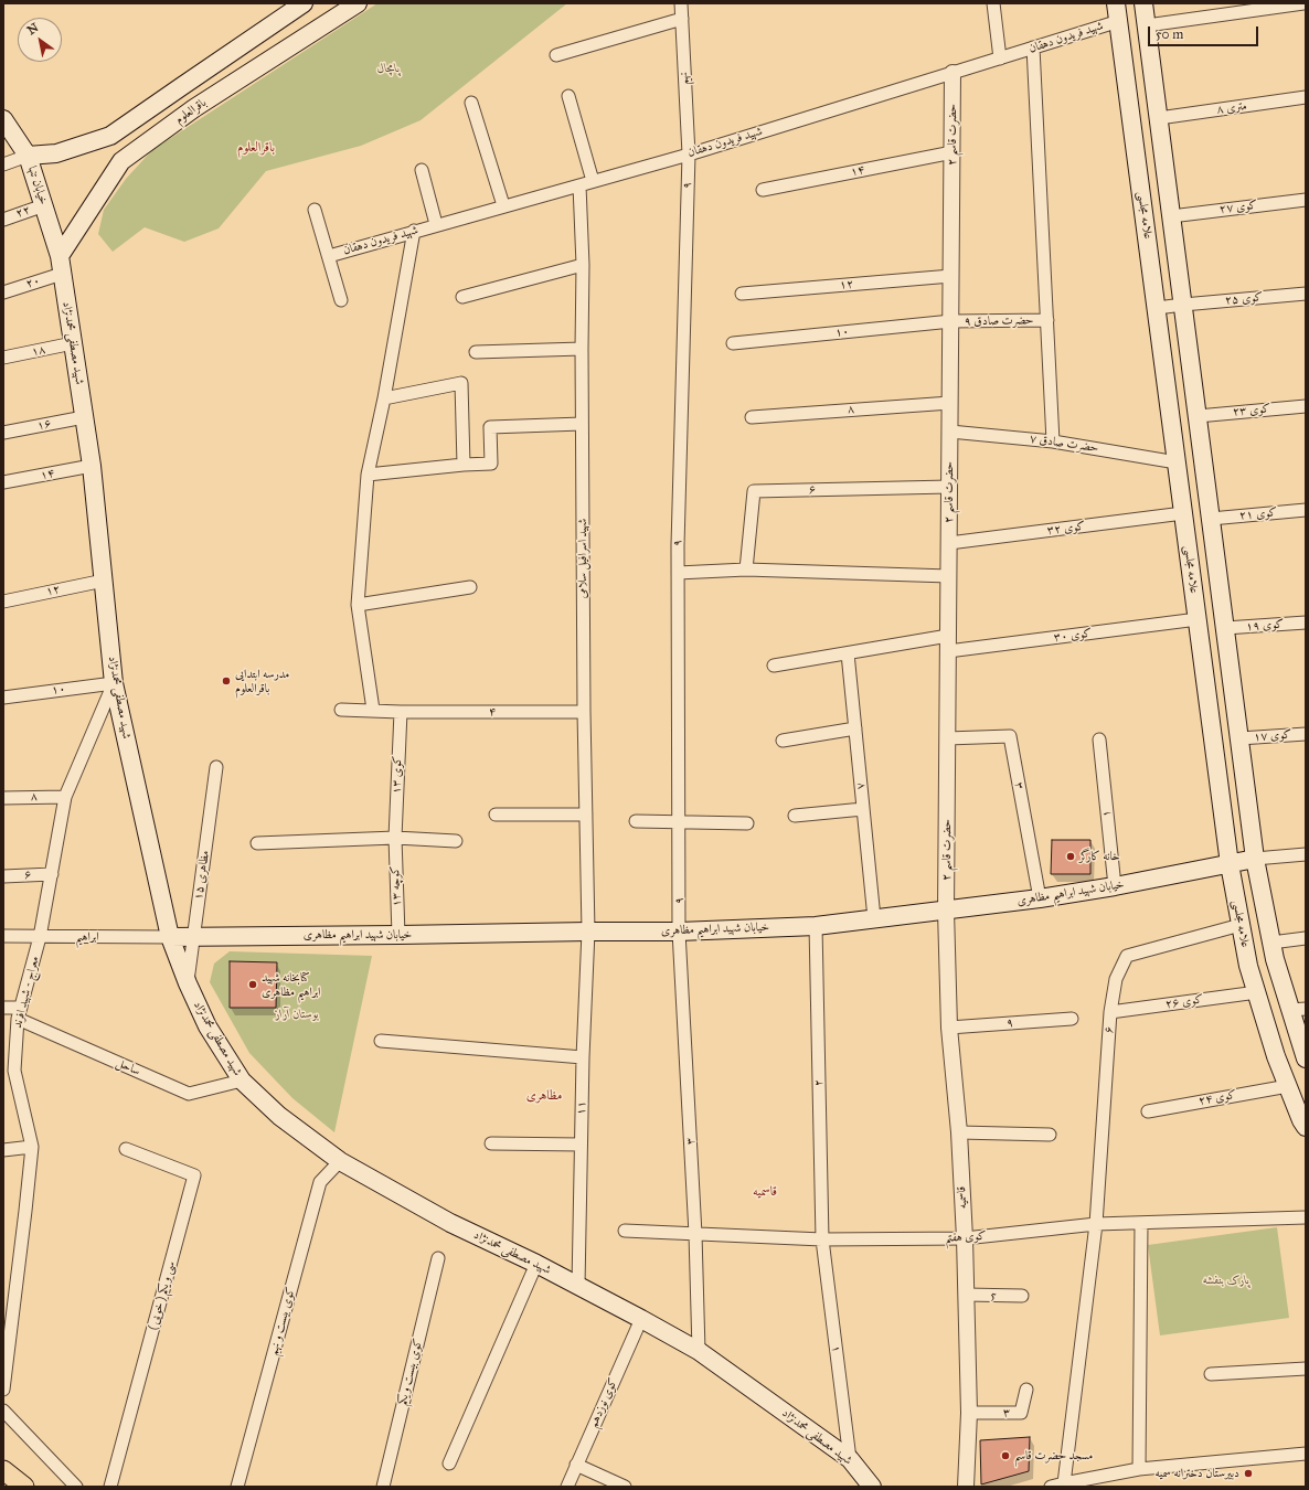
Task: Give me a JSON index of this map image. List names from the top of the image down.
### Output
{
  "streets": {
    "main road": [
      "باقرالعلوم",
      "خیابان تنها",
      "علامه مجلسی",
      "شهید مصطفی محمدنژاد",
      "خیابان شهید ابراهیم مظاهری"
    ],
    "street": [
      "شهید فریدون دهقان",
      "نهم",
      "۸ متری",
      "۲ حضرت قاسم",
      "۱۴",
      "۹",
      "کوی ۲۷",
      "۲۲",
      "۲۰",
      "۱۲",
      "کوی ۲۵",
      "۹ حضرت صادق",
      "۱۰",
      "۱۸",
      "۸",
      "کوی ۲۳",
      "۱۶",
      "۷ حضرت صادق",
      "۶",
      "کوی ۲۱",
      "کوی ۳۲",
      "شهید اسرافیل سلامی",
      "کوی ۱۹",
      "کوی ۳۰",
      "۴",
      "کوی ۱۷",
      "کوی ۱۳",
      "۷",
      "۳",
      "۱",
      "۱۵ مظاهری",
      "کوچه ۱۳",
      "ابراهیم",
      "معراج - شهید افرند",
      "کوی ۲۶",
      "ساحل",
      "۲",
      "کوی ۲۴",
      "۱۱",
      "قاسمیه",
      "کوی هفتم",
      "سی و یکم ( خویی )",
      "5",
      "کوی بیست و نهم",
      "کوی بیست و یکم",
      "کوی نوزدهم"
    ]
  },
  "crossings": [
    ["شهید فریدون دهقان", "نهم"],
    ["شهید فریدون دهقان", "۲ حضرت قاسم"],
    ["شهید فریدون دهقان", "۹"],
    ["شهید فریدون دهقان", "علامه مجلسی"],
    ["شهید فریدون دهقان", "شهید اسرافیل سلامی"],
    ["نهم", "۹"],
    ["باقرالعلوم", "خیابان تنها"],
    ["باقرالعلوم", "شهید مصطفی محمدنژاد"],
    ["۲ حضرت قاسم", "۱۴"],
    ["۲ حضرت قاسم", "۱۲"],
    ["۲ حضرت قاسم", "۹ حضرت صادق"],
    ["۲ حضرت قاسم", "۱۰"],
    ["۲ حضرت قاسم", "۸"],
    ["۲ حضرت قاسم", "۷ حضرت صادق"],
    ["۲ حضرت قاسم", "۶"],
    ["۲ حضرت قاسم", "کوی ۳۲"],
    ["۲ حضرت قاسم", "کوی ۳۰"],
    ["۲ حضرت قاسم", "۳"],
    ["۲ حضرت قاسم", "خیابان شهید ابراهیم مظاهری"],
    ["۲ حضرت قاسم", "قاسمیه"],
    ["۱۴", "شهید مصطفی محمدنژاد"],
    ["خیابان تنها", "۲۲"],
    ["خیابان تنها", "شهید مصطفی محمدنژاد"],
    ["۹", "۳"],
    ["۹", "خیابان شهید ابراهیم مظاهری"],
    ["۹", "قاسمیه"],
    ["علامه مجلسی", "کوی ۲۵"],
    ["علامه مجلسی", "۷ حضرت صادق"],
    ["علامه مجلسی", "۶"],
    ["علامه مجلسی", "کوی ۳۲"],
    ["علامه مجلسی", "کوی ۳۰"],
    ["علامه مجلسی", "خیابان شهید ابراهیم مظاهری"],
    ["علامه مجلسی", "کوی ۲۶"],
    ["علامه مجلسی", "کوی ۲۴"],
    ["۲۰", "شهید مصطفی محمدنژاد"],
    ["۱۲", "شهید مصطفی محمدنژاد"],
    ["۹ حضرت صادق", "۱۰"],
    ["۱۰", "شهید مصطفی محمدنژاد"],
    ["۱۰", "معراج - شهید افرند"],
    ["شهید مصطفی محمدنژاد", "۱۸"],
    ["شهید مصطفی محمدنژاد", "۱۶"],
    ["شهید مصطفی محمدنژاد", "۳"],
    ["شهید مصطفی محمدنژاد", "۱"],
    ["شهید مصطفی محمدنژاد", "۱۵ مظاهری"],
    ["شهید مصطفی محمدنژاد", "خیابان شهید ابراهیم مظاهری"],
    ["شهید مصطفی محمدنژاد", "ابراهیم"],
    ["شهید مصطفی محمدنژاد", "معراج - شهید افرند"],
    ["شهید مصطفی محمدنژاد", "ساحل"],
    ["شهید مصطفی محمدنژاد", "۱۱"],
    ["شهید مصطفی محمدنژاد", "کوی بیست و نهم"],
    ["شهید مصطفی محمدنژاد", "کوی نوزدهم"],
    ["۸", "معراج - شهید افرند"],
    ["۶", "معراج - شهید افرند"],
    ["۶", "کوی ۲۶"],
    ["۶", "کوی هفتم"],
    ["شهید اسرافیل سلامی", "۴"],
    ["شهید اسرافیل سلامی", "خیابان شهید ابراهیم مظاهری"],
    ["شهید اسرافیل سلامی", "۱۱"],
    ["۴", "کوی ۱۳"],
    ["کوی ۱۳", "کوچه ۱۳"],
    ["۷", "خیابان شهید ابراهیم مظاهری"],
    ["۳", "خیابان شهید ابراهیم مظاهری"],
    ["۳", "قاسمیه"],
    ["۳", "کوی هفتم"],
    ["۱", "خیابان شهید ابراهیم مظاهری"],
    ["۱", "۲"],
    ["۱", "کوی هفتم"],
    ["۱۵ مظاهری", "خیابان شهید ابراهیم مظاهری"],
    ["کوچه ۱۳", "خیابان شهید ابراهیم مظاهری"],
    ["خیابان شهید ابراهیم مظاهری", "ابراهیم"],
    ["خیابان شهید ابراهیم مظاهری", "۲"],
    ["خیابان شهید ابراهیم مظاهری", "۱۱"],
    ["خیابان شهید ابراهیم مظاهری", "قاسمیه"],
    ["ابراهیم", "معراج - شهید افرند"],
    ["معراج - شهید افرند", "ساحل"],
    ["۲", "کوی هفتم"],
    ["قاسمیه", "کوی هفتم"],
    ["قاسمیه", "5"]
  ],
  "districts": ["باقرالعلوم", "مظاهری", "قاسمیه"],
  "parks": ["پامچال", "بوستان آراز", "پارک بنفشه"],
  "places": [
    "مدرسه ابتدایی باقرالعلوم",
    "خانه کارگر",
    "کتابخانه شهید ابراهیم مظاهری",
    "مسجد حضرت قاسم",
    "دبیرستان دخترانه سمیه"
  ],
  "scale_bar": "50 m",
  "north": "top left"
}
